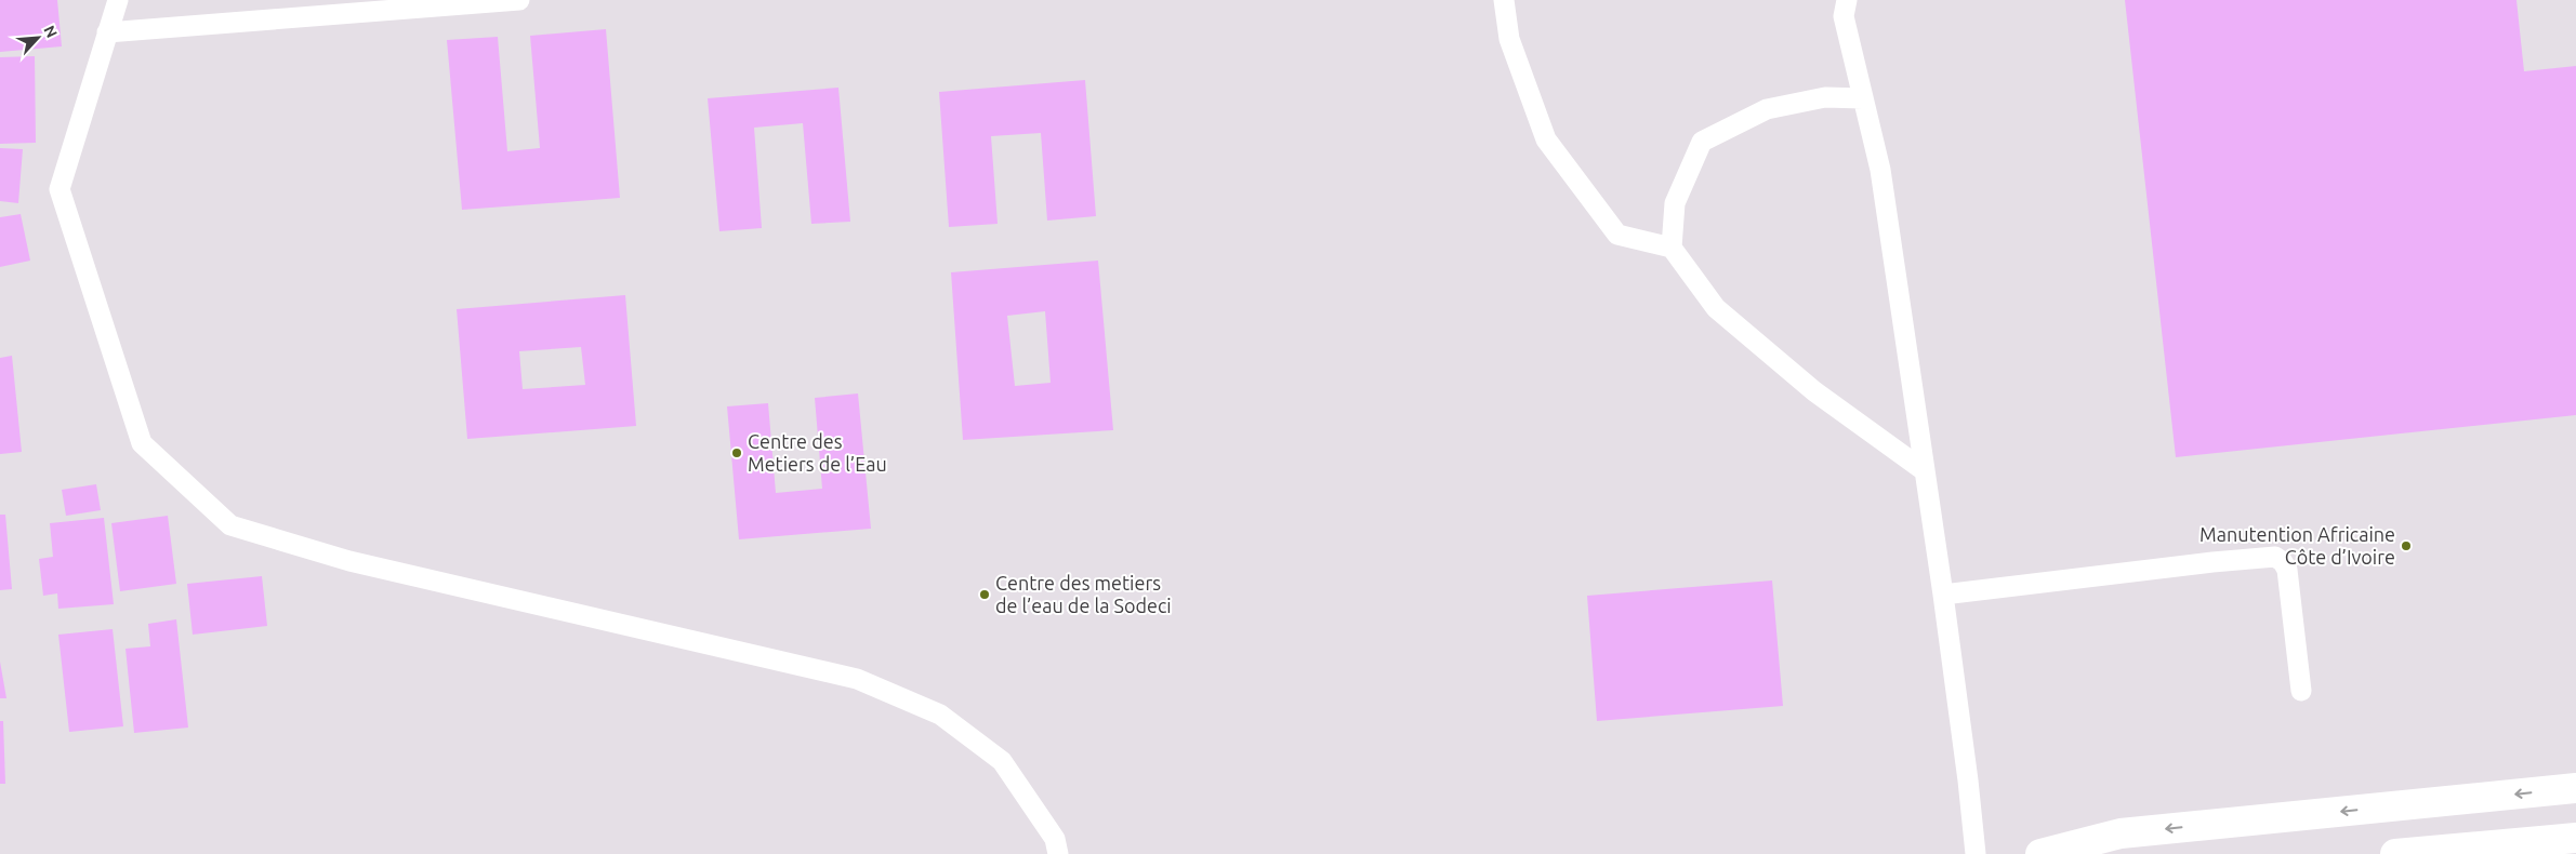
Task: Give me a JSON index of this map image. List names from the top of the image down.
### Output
{
  "places": ["Centre des Metiers de l’Eau", "Manutention Africaine Côte d’Ivoire", "Centre des metiers de l’eau de la Sodeci"],
  "north": "top right"
}
